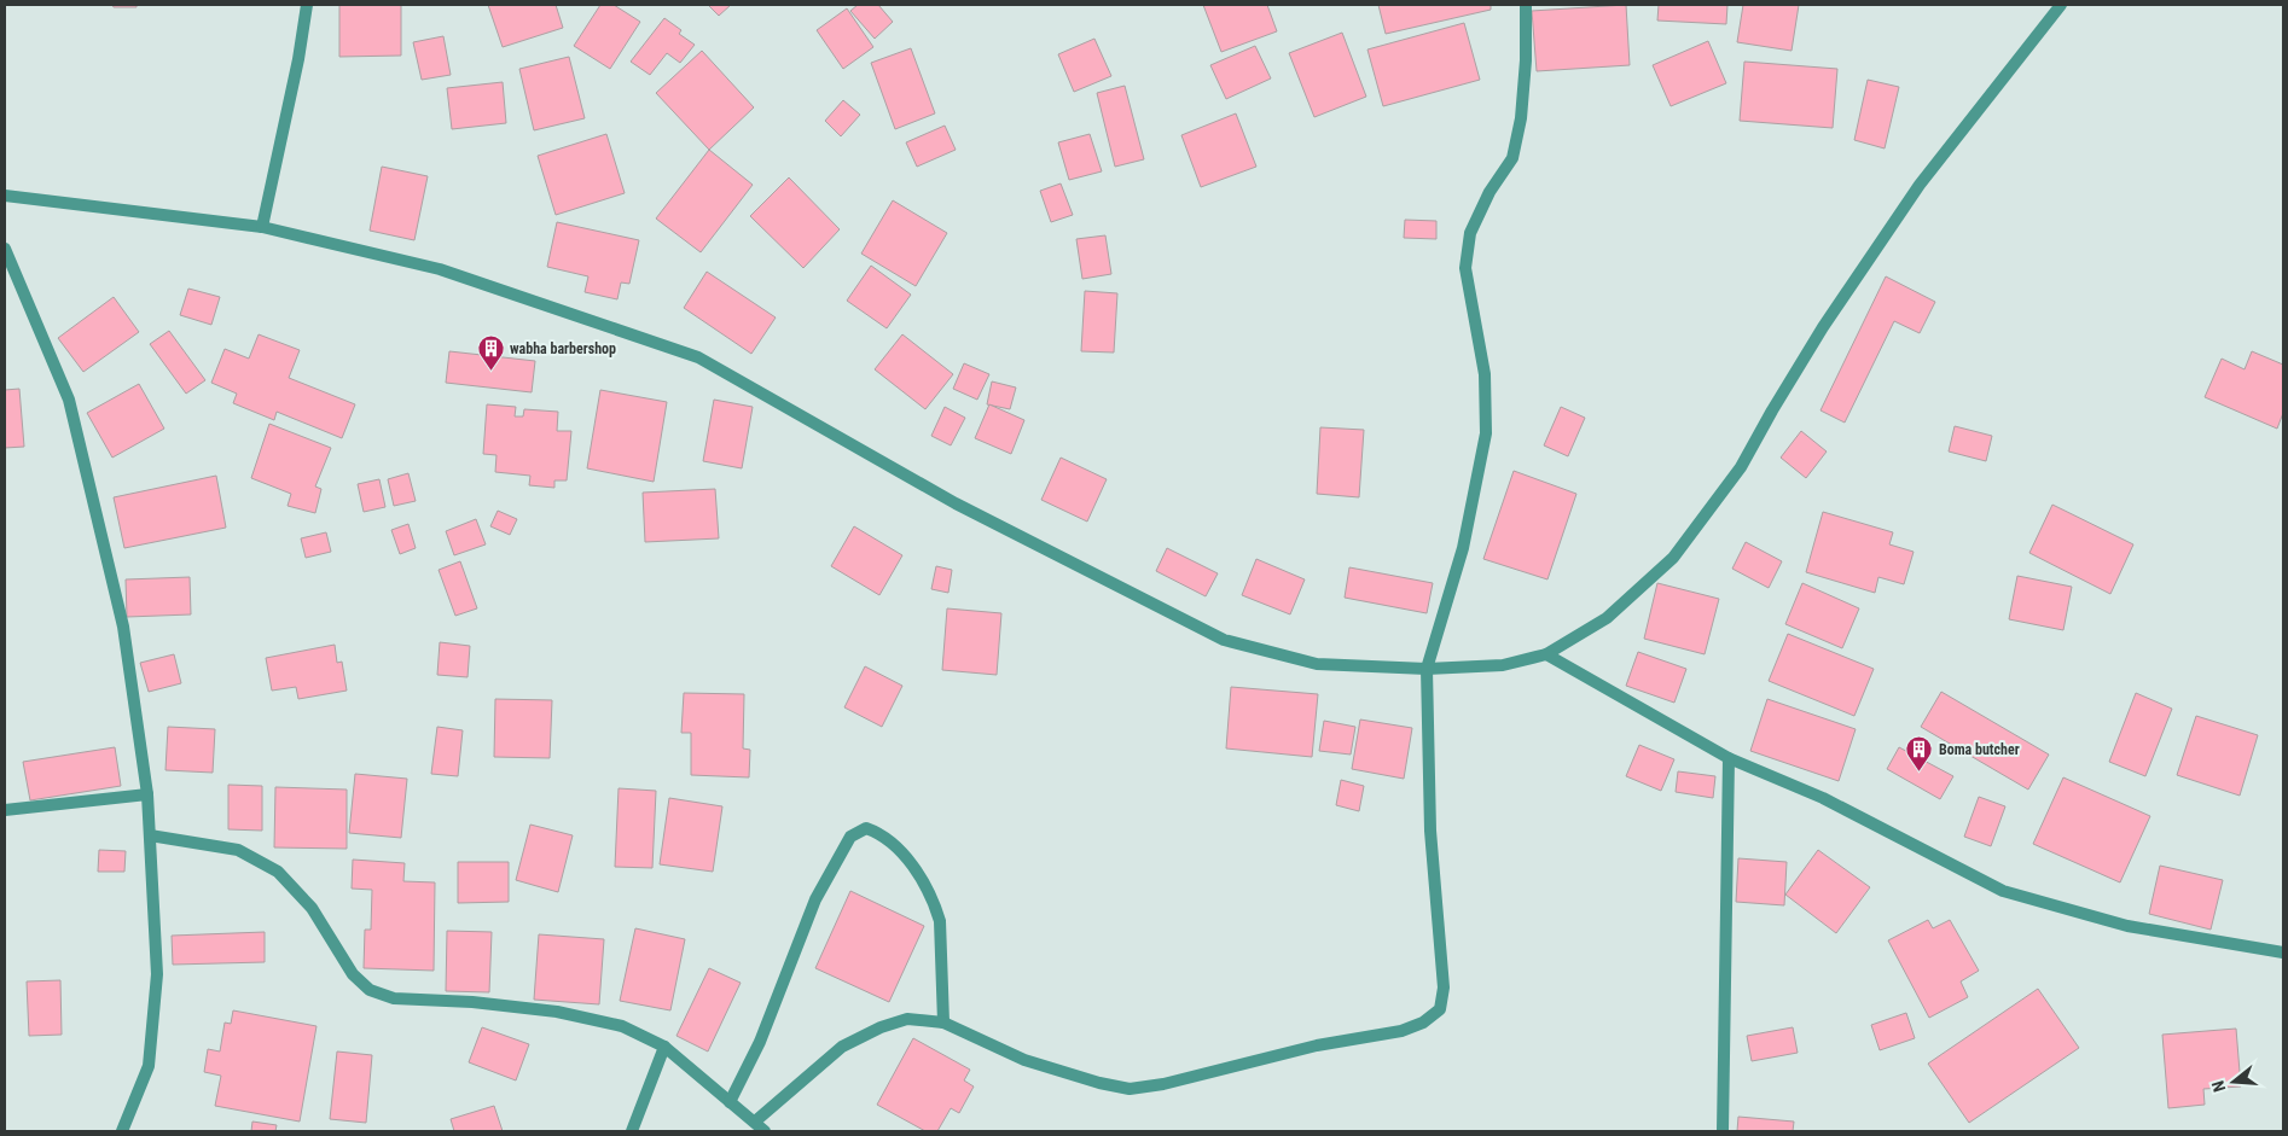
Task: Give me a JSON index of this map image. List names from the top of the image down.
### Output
{
  "places": {
    "building": ["wabha barbershop", "Boma butcher"]
  },
  "north": "left"
}
